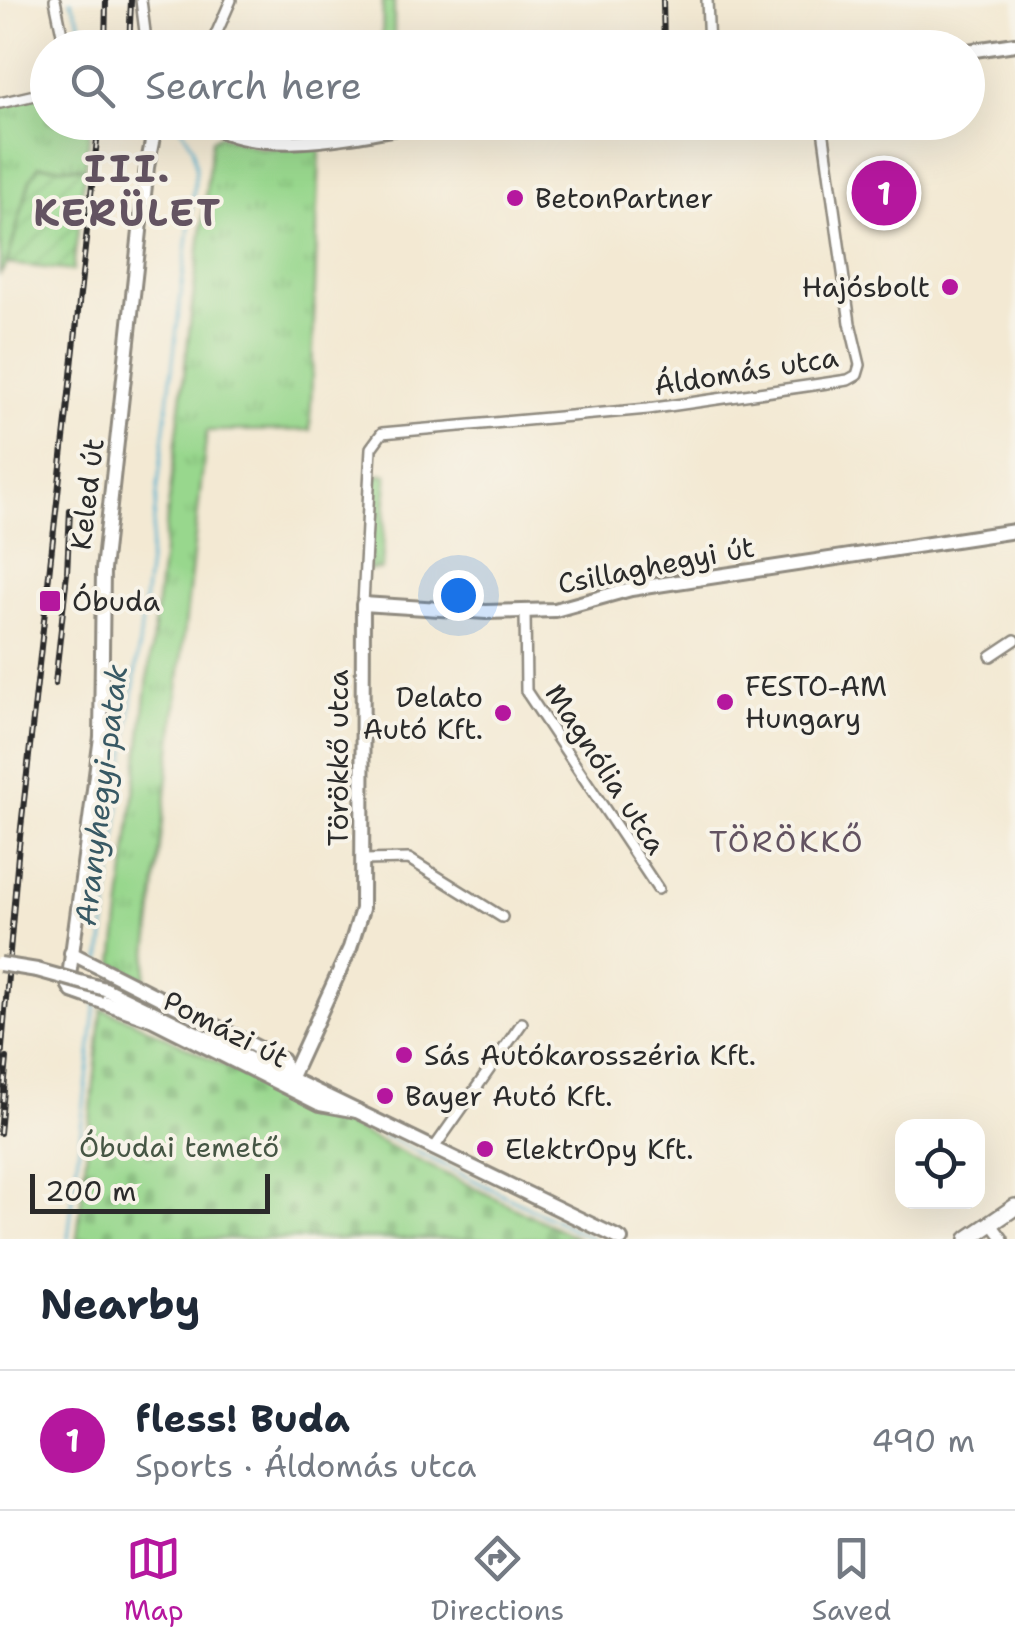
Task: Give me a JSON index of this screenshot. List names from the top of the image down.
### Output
{
  "streets": {
    "street": [
      "Áldomás utca",
      "Keled út",
      "Csillaghegyi út",
      "Törökkő utca",
      "Magnólia utca",
      "Pomázi út"
    ]
  },
  "crossings": [
    ["Áldomás utca", "Törökkő utca"],
    ["Keled út", "Pomázi út"],
    ["Csillaghegyi út", "Törökkő utca"],
    ["Csillaghegyi út", "Magnólia utca"],
    ["Törökkő utca", "Pomázi út"]
  ],
  "districts": ["III. KERÜLET", "TÖRÖKKŐ"],
  "water": ["Aranyhegyi-patak"],
  "parks": ["Óbudai temető"],
  "places": {
    "other": [
      "BetonPartner",
      "Hajósbolt",
      "FESTO-AM Hungary",
      "Delato Autó Kft.",
      "Sás Autókarosszéria Kft.",
      "Bayer Autó Kft.",
      "ElektrOpy Kft."
    ],
    "transit": ["Óbuda"]
  },
  "scale_bar": "200 m",
  "page": {
    "search": "Search here",
    "pins": "1",
    "scale": "200 m",
    "heading": "Nearby",
    "list": [
      {
        "mark": "1",
        "name": "fless! Buda",
        "note": "Sports · Áldomás utca",
        "value": "490 m"
      }
    ],
    "nav": ["Map", "Directions", "Saved"]
  }
}
